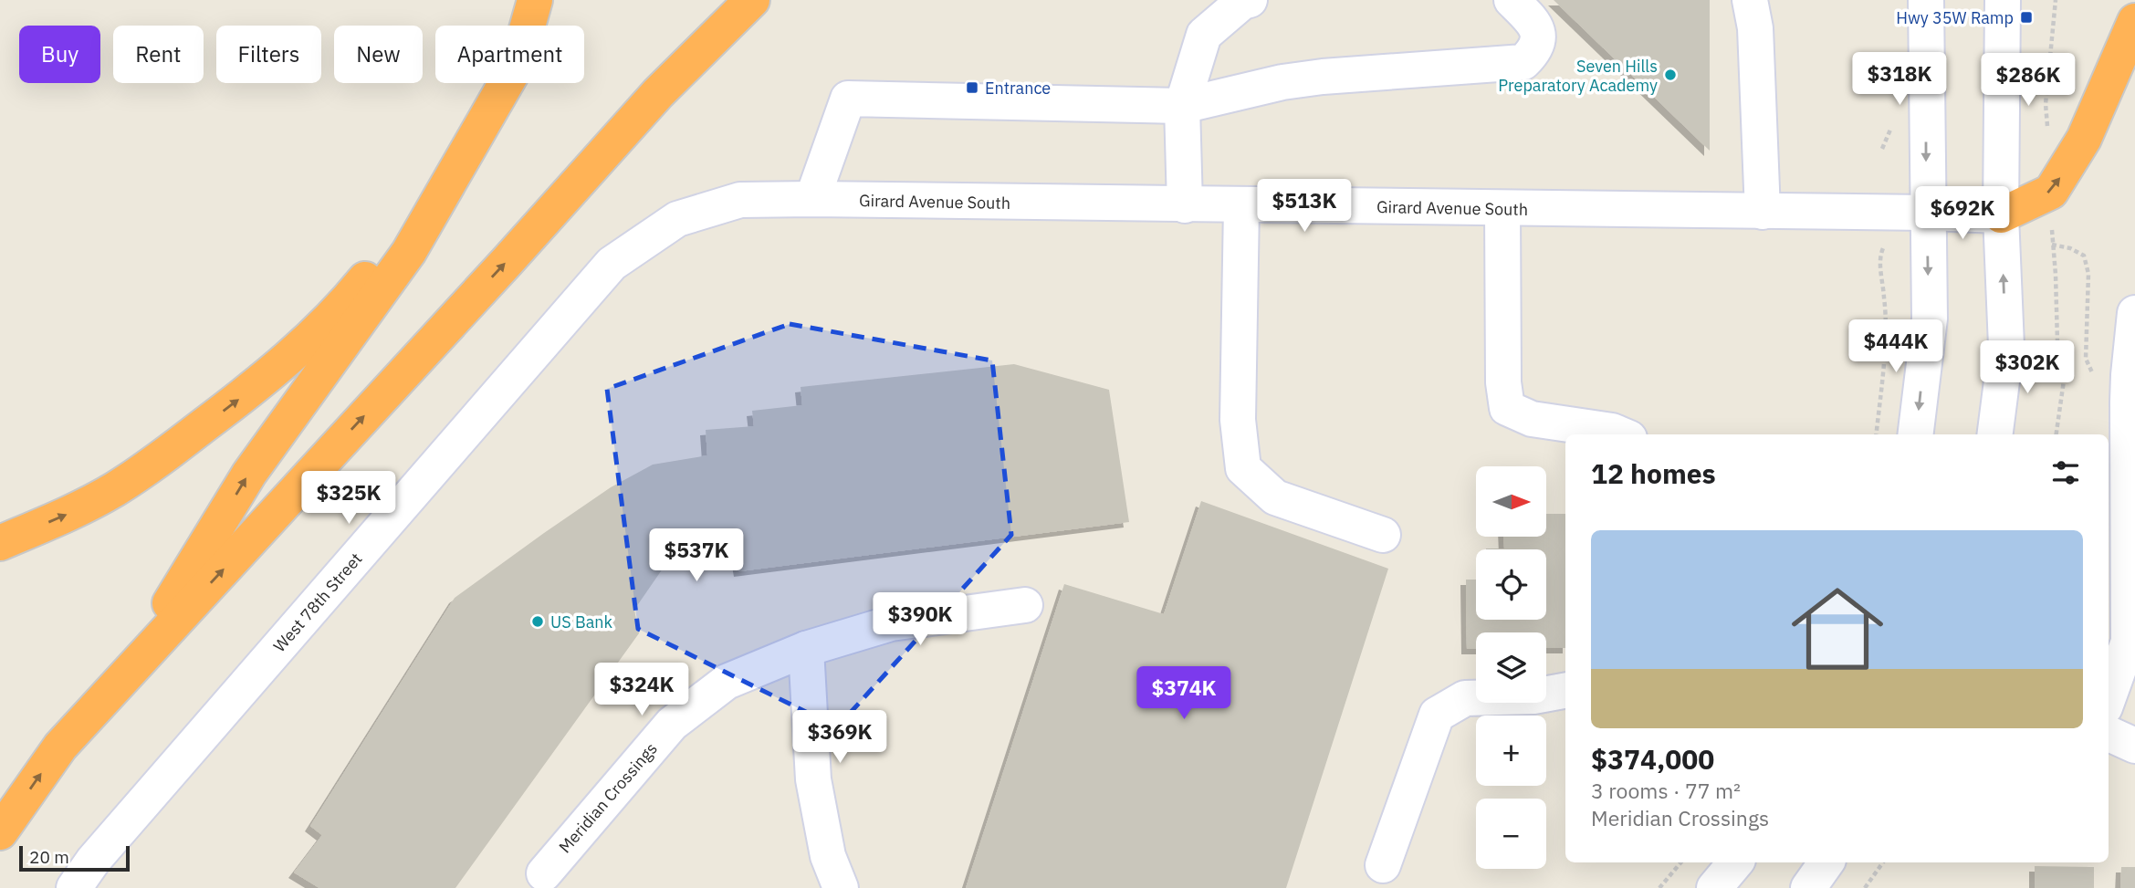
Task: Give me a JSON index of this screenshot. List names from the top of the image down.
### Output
{
  "streets": {
    "street": ["Girard Avenue South", "West 78th Street", "Meridian Crossings"]
  },
  "crossings": [
    ["Girard Avenue South", "West 78th Street"]
  ],
  "places": {
    "transit": ["Hwy 35W Ramp", "Entrance"],
    "other": ["Seven Hills Preparatory Academy", "US Bank"]
  },
  "scale_bar": "20 m",
  "north": "right",
  "page": {
    "chip": [
      "Buy",
      "Rent",
      "Filters",
      "New",
      "Apartment"
    ],
    "price": [
      "$318K",
      "$286K",
      "$513K",
      "$692K",
      "$444K",
      "$302K",
      "$325K",
      "$537K",
      "$390K",
      "$324K",
      "$374K",
      "$369K"
    ],
    "heading": "12 homes",
    "map_buttons": ["+", "−"],
    "list": [
      {
        "name": "$374,000",
        "note": "3 rooms · 77 m² · Meridian Crossings"
      }
    ],
    "scale": "20 m"
  }
}
